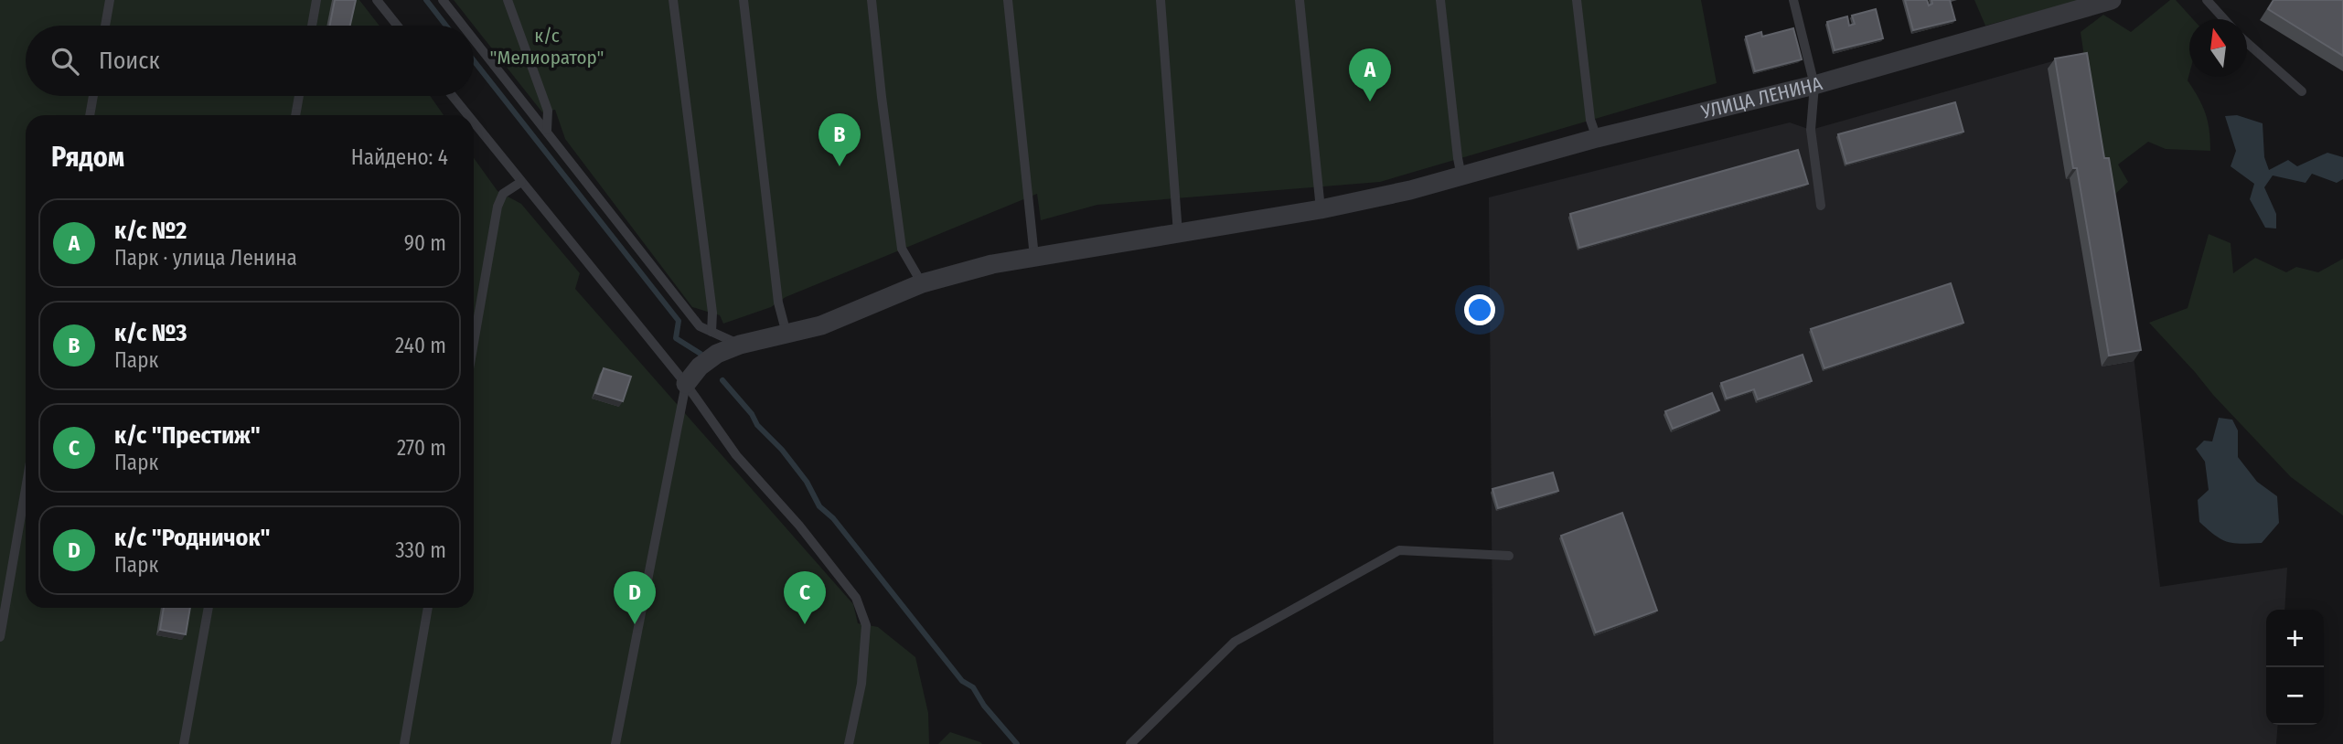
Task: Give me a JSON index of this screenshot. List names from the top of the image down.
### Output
{
  "streets": {
    "street": ["УЛИЦА ЛЕНИНА"]
  },
  "parks": ["к/с \"Мелиоратор\""],
  "north": "top",
  "page": {
    "search": "Поиск",
    "pins": [
      "A",
      "B",
      "C",
      "D"
    ],
    "heading": ["Рядом", "Найдено: 4"],
    "list": [
      {
        "mark": "A",
        "name": "к/с №2",
        "note": "Парк · улица Ленина",
        "value": "90 m"
      },
      {
        "mark": "B",
        "name": "к/с №3",
        "note": "Парк",
        "value": "240 m"
      },
      {
        "mark": "C",
        "name": "к/с \"Престиж\"",
        "note": "Парк",
        "value": "270 m"
      },
      {
        "mark": "D",
        "name": "к/с \"Родничок\"",
        "note": "Парк",
        "value": "330 m"
      }
    ],
    "map_buttons": ["+", "−"]
  }
}
